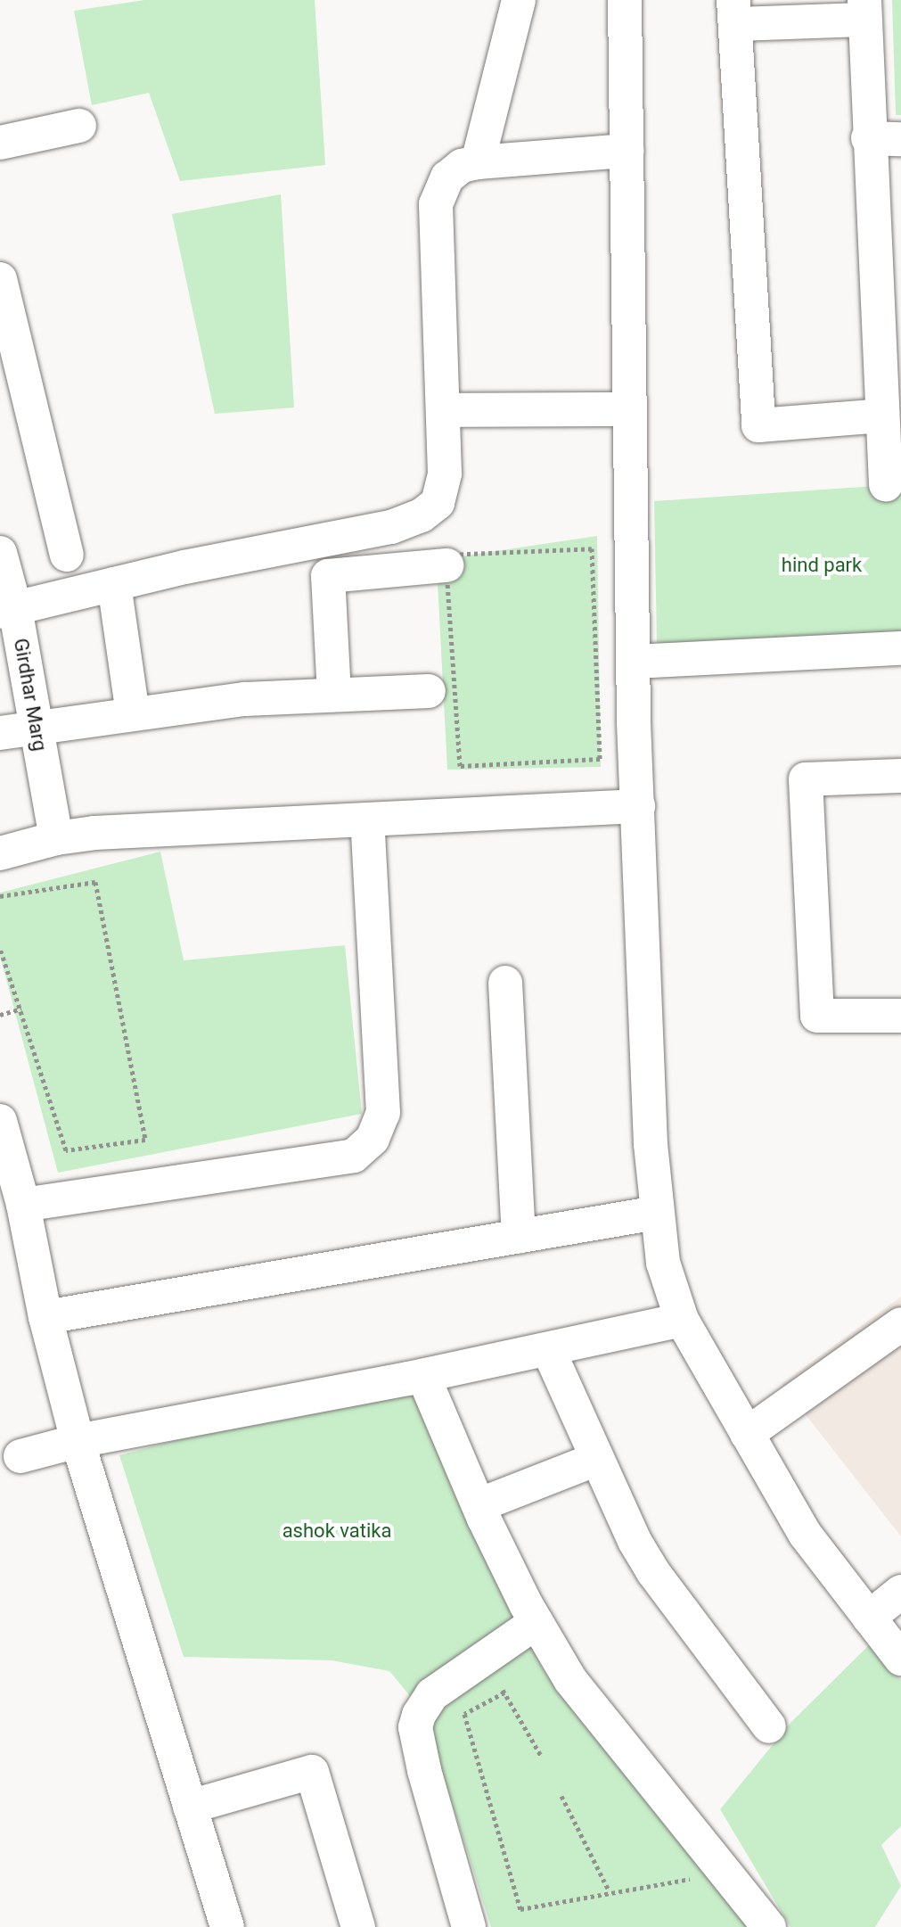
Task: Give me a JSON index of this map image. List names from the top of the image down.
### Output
{
  "streets": {
    "street": ["Girdhar Marg"]
  },
  "parks": ["hind park", "ashok vatika"]
}
